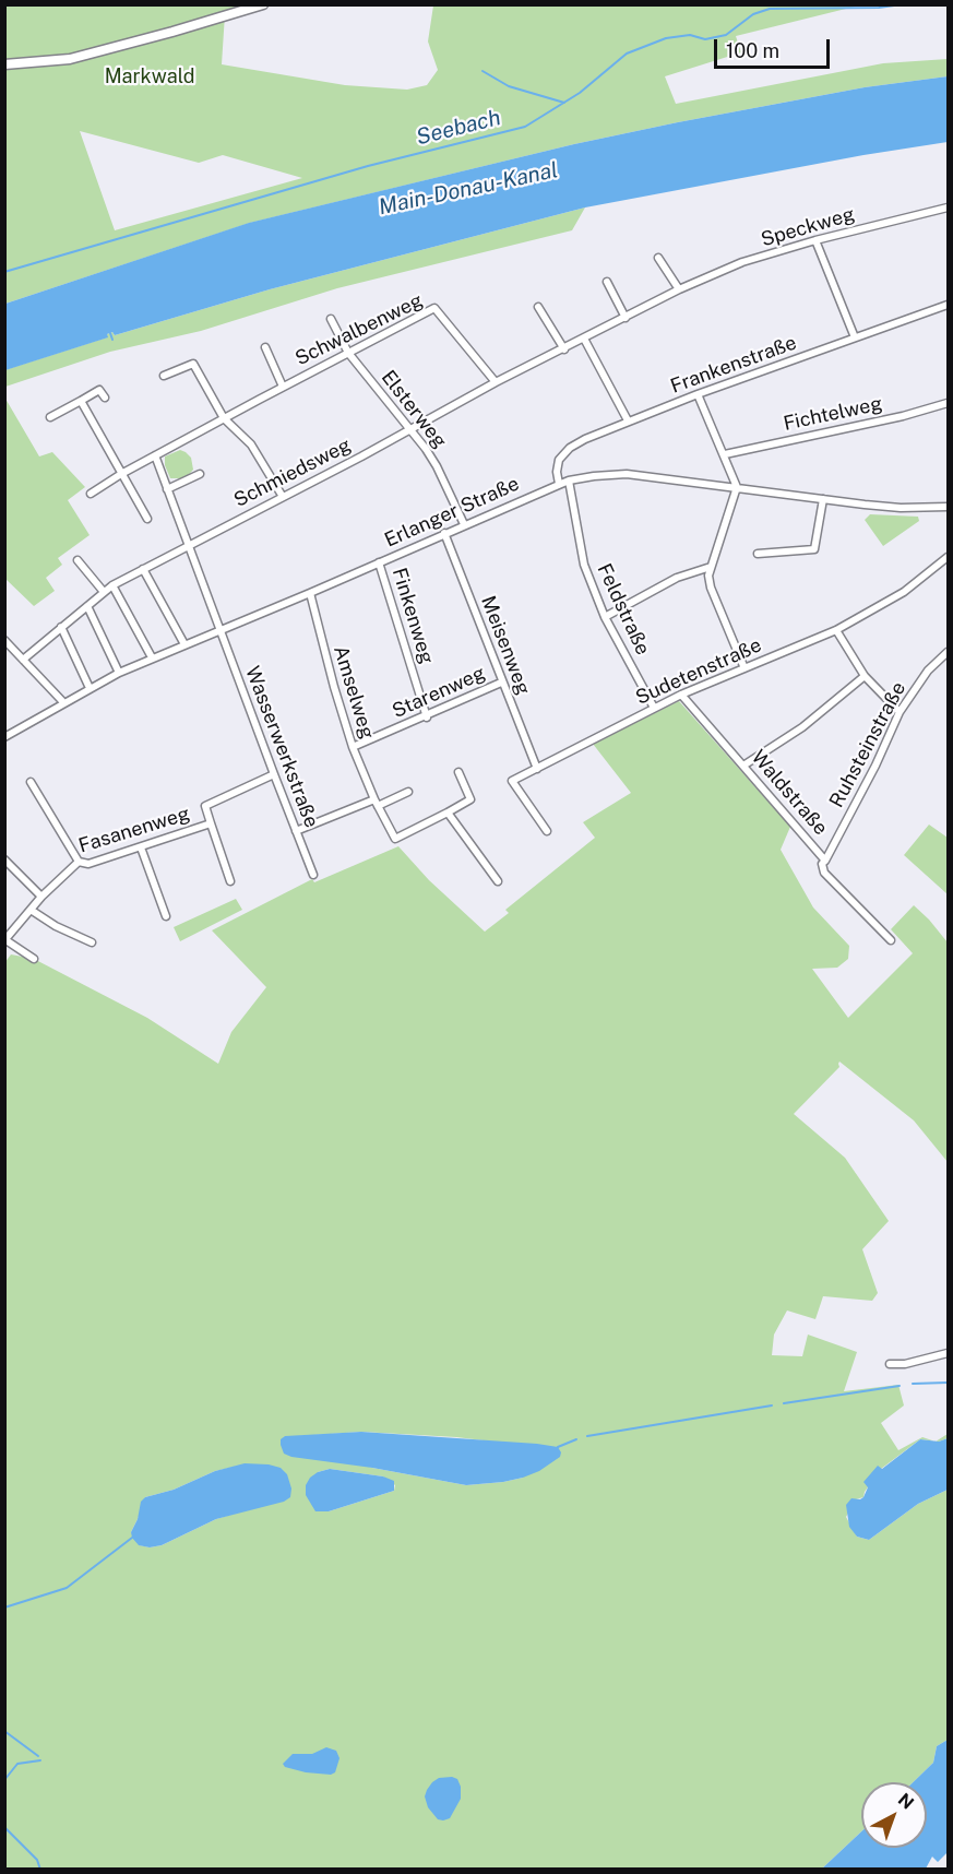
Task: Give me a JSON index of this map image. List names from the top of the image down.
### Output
{
  "streets": {
    "street": [
      "Speckweg",
      "Schwalbenweg",
      "Frankenstraße",
      "Elsterweg",
      "Fichtelweg",
      "Schmiedsweg",
      "Erlanger Straße",
      "Feldstraße",
      "Finkenweg",
      "Meisenweg",
      "Sudetenstraße",
      "Amselweg",
      "Starenweg",
      "Ruhsteinstraße",
      "Wasserwerkstraße",
      "Waldstraße",
      "Fasanenweg"
    ]
  },
  "crossings": [
    ["Speckweg", "Schwalbenweg"],
    ["Speckweg", "Elsterweg"],
    ["Speckweg", "Schmiedsweg"],
    ["Schwalbenweg", "Elsterweg"],
    ["Schwalbenweg", "Wasserwerkstraße"],
    ["Frankenstraße", "Erlanger Straße"],
    ["Elsterweg", "Schmiedsweg"],
    ["Elsterweg", "Erlanger Straße"],
    ["Schmiedsweg", "Wasserwerkstraße"],
    ["Erlanger Straße", "Feldstraße"],
    ["Erlanger Straße", "Finkenweg"],
    ["Erlanger Straße", "Meisenweg"],
    ["Erlanger Straße", "Amselweg"],
    ["Erlanger Straße", "Wasserwerkstraße"],
    ["Feldstraße", "Sudetenstraße"],
    ["Finkenweg", "Starenweg"],
    ["Meisenweg", "Sudetenstraße"],
    ["Meisenweg", "Starenweg"],
    ["Sudetenstraße", "Waldstraße"],
    ["Amselweg", "Starenweg"],
    ["Ruhsteinstraße", "Waldstraße"],
    ["Wasserwerkstraße", "Fasanenweg"]
  ],
  "water": ["Seebach", "Main-Donau-Kanal"],
  "parks": ["Markwald"],
  "scale_bar": "100 m",
  "north": "top right"
}
